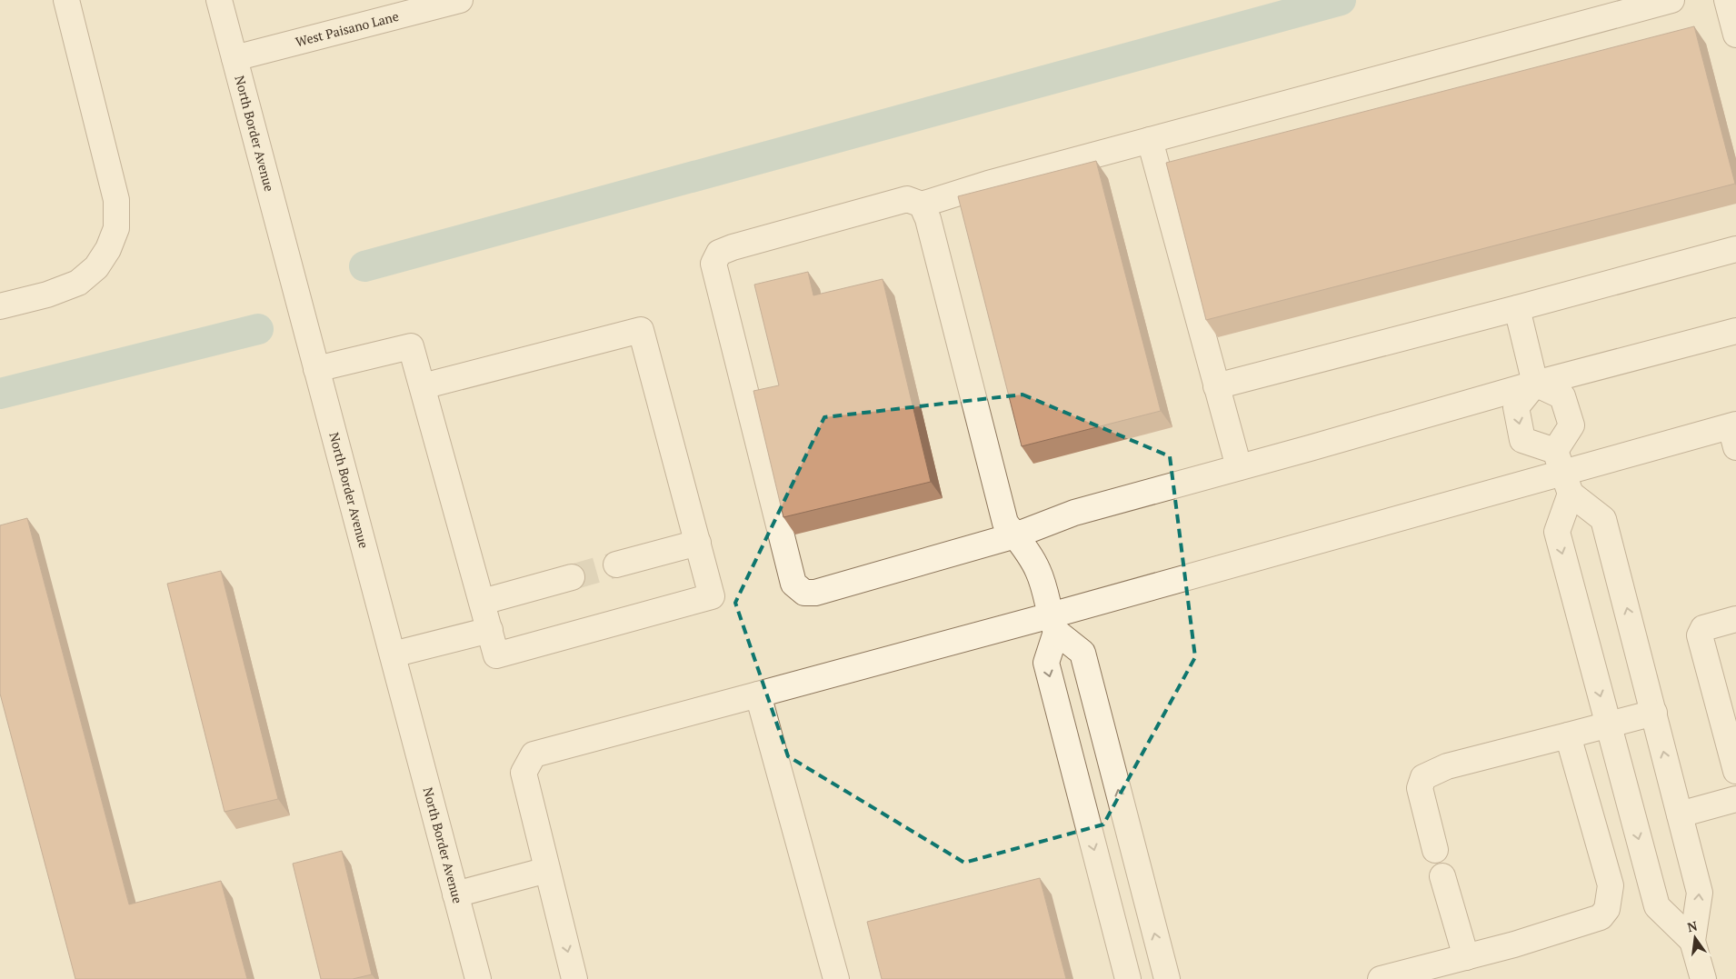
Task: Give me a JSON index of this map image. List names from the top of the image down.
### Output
{
  "streets": {
    "street": ["West Paisano Lane", "North Border Avenue"]
  },
  "crossings": [
    ["West Paisano Lane", "North Border Avenue"]
  ],
  "north": "top"
}
